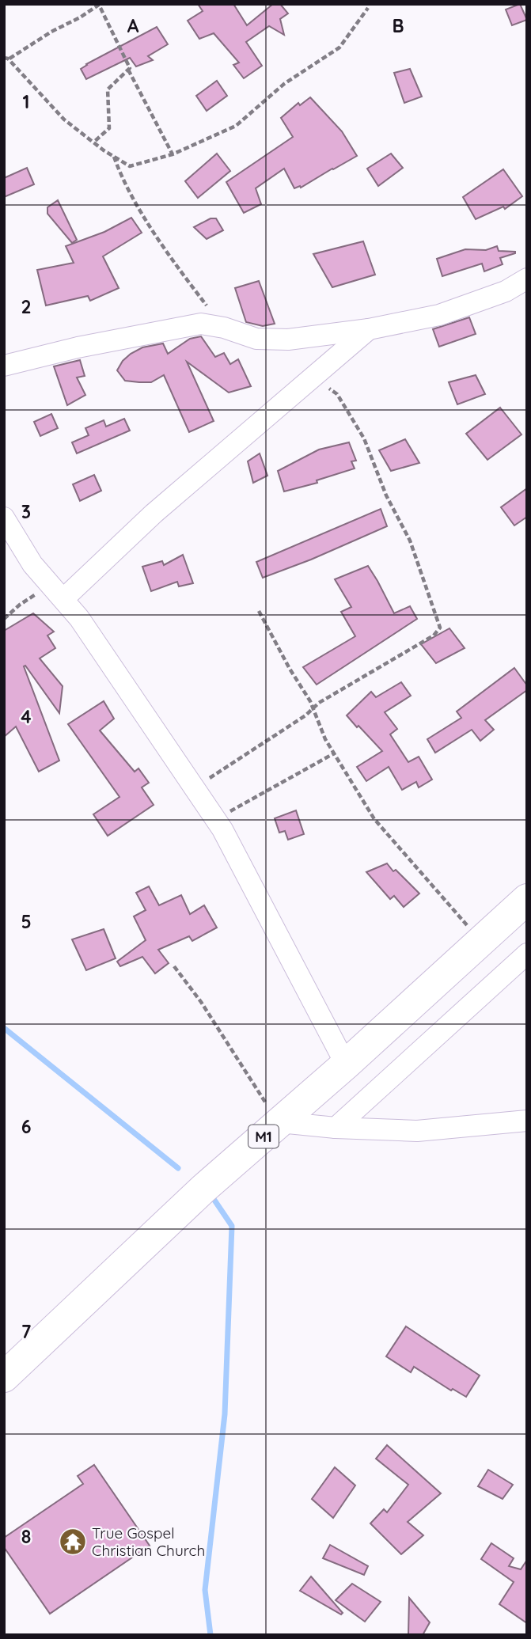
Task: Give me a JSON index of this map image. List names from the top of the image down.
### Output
{
  "streets": {
    "highway": ["M1"]
  },
  "places": {
    "temple": ["True Gospel Christian Church"]
  },
  "grid": {
    "columns": ["A", "B"],
    "rows": [
      "1",
      "2",
      "3",
      "4",
      "5",
      "6",
      "7",
      "8"
    ]
  }
}
